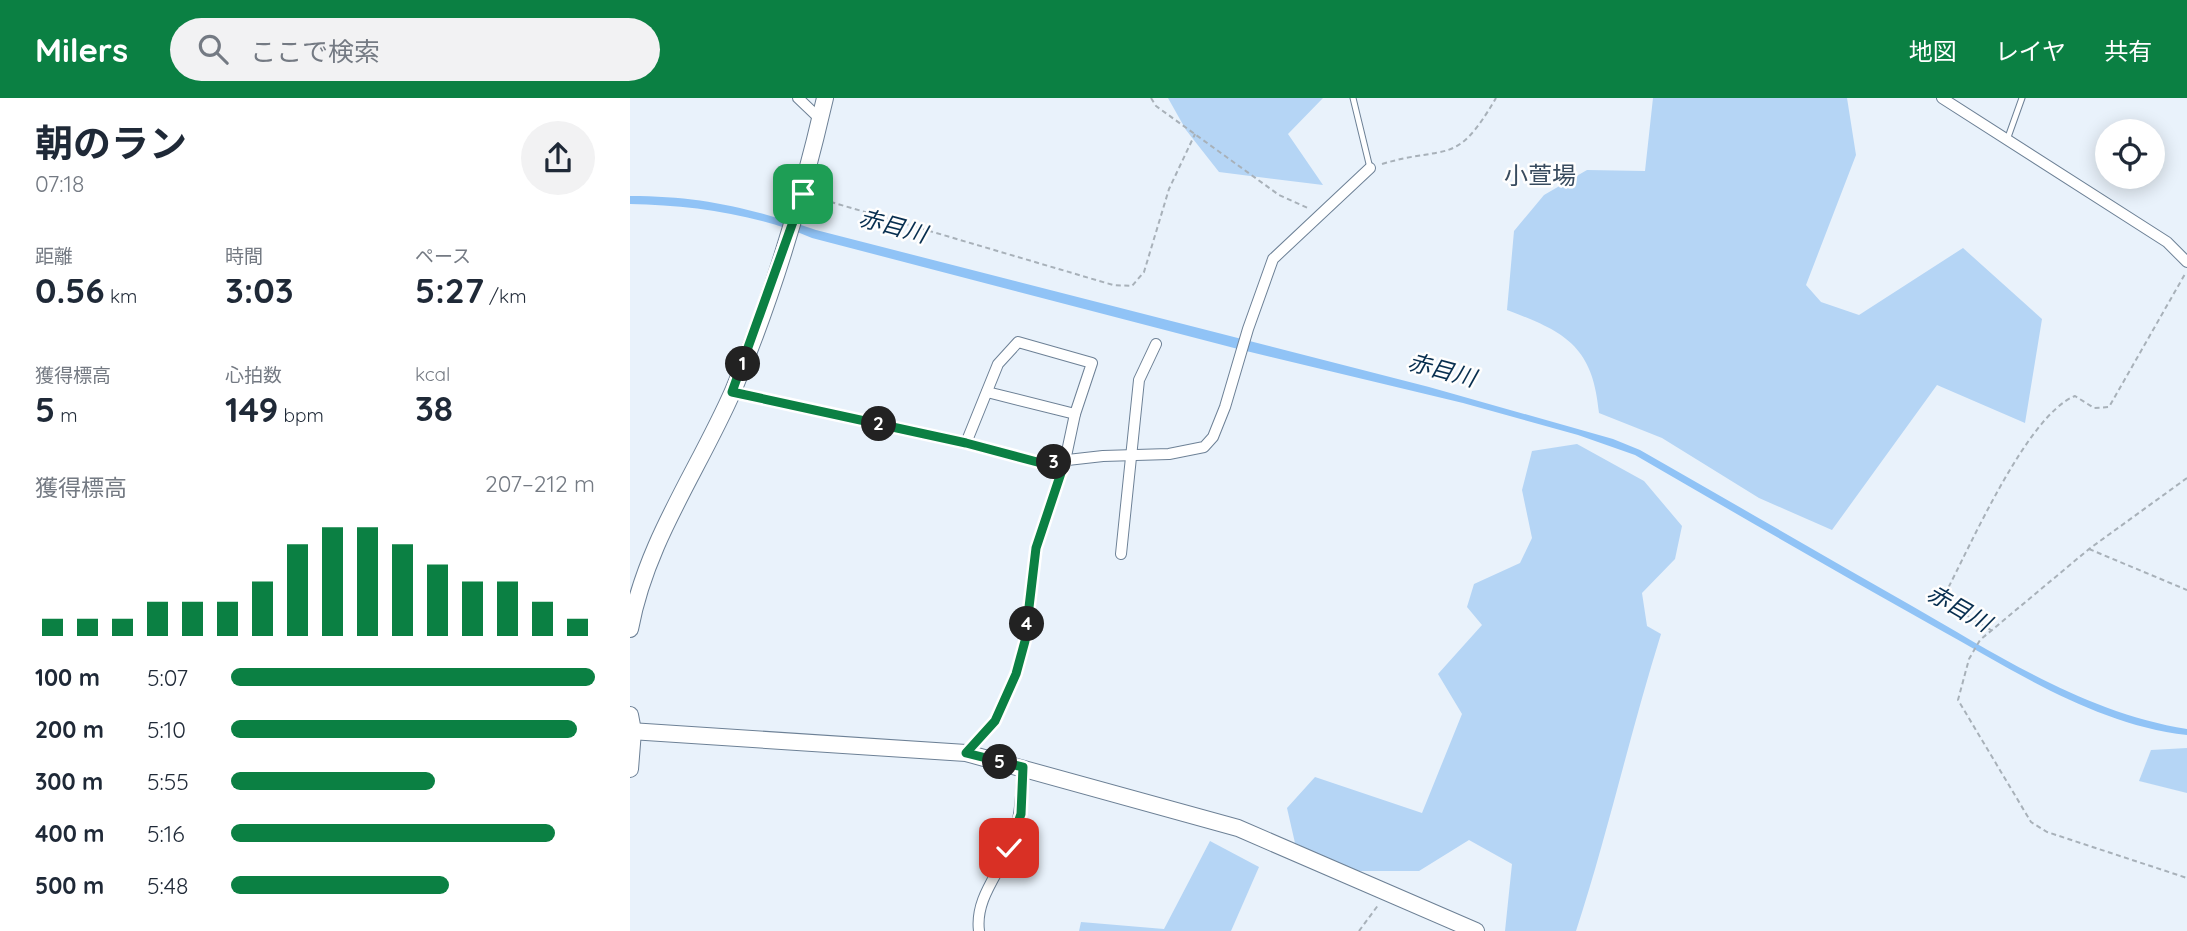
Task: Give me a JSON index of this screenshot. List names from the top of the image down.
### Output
{
  "districts": ["小萱場"],
  "water": ["赤目川"],
  "page": {
    "header": "Milers",
    "search": "ここで検索",
    "nav": ["地図", "レイヤ", "共有"],
    "heading": ["朝のラン", "07:18"],
    "stats": [
      ["距離", "0.56 km"],
      ["時間", "3:03"],
      ["ペース", "5:27 /km"],
      ["獲得標高", "5 m"],
      ["心拍数", "149 bpm"],
      ["kcal", "38"]
    ],
    "pins": [
      "1",
      "2",
      "3",
      "4",
      "5"
    ],
    "chart": ["獲得標高", "207–212 m"],
    "list": [
      {
        "name": "100 m",
        "note": "5:07"
      },
      {
        "name": "200 m",
        "note": "5:10"
      },
      {
        "name": "300 m",
        "note": "5:55"
      },
      {
        "name": "400 m",
        "note": "5:16"
      },
      {
        "name": "500 m",
        "note": "5:48"
      }
    ]
  }
}
